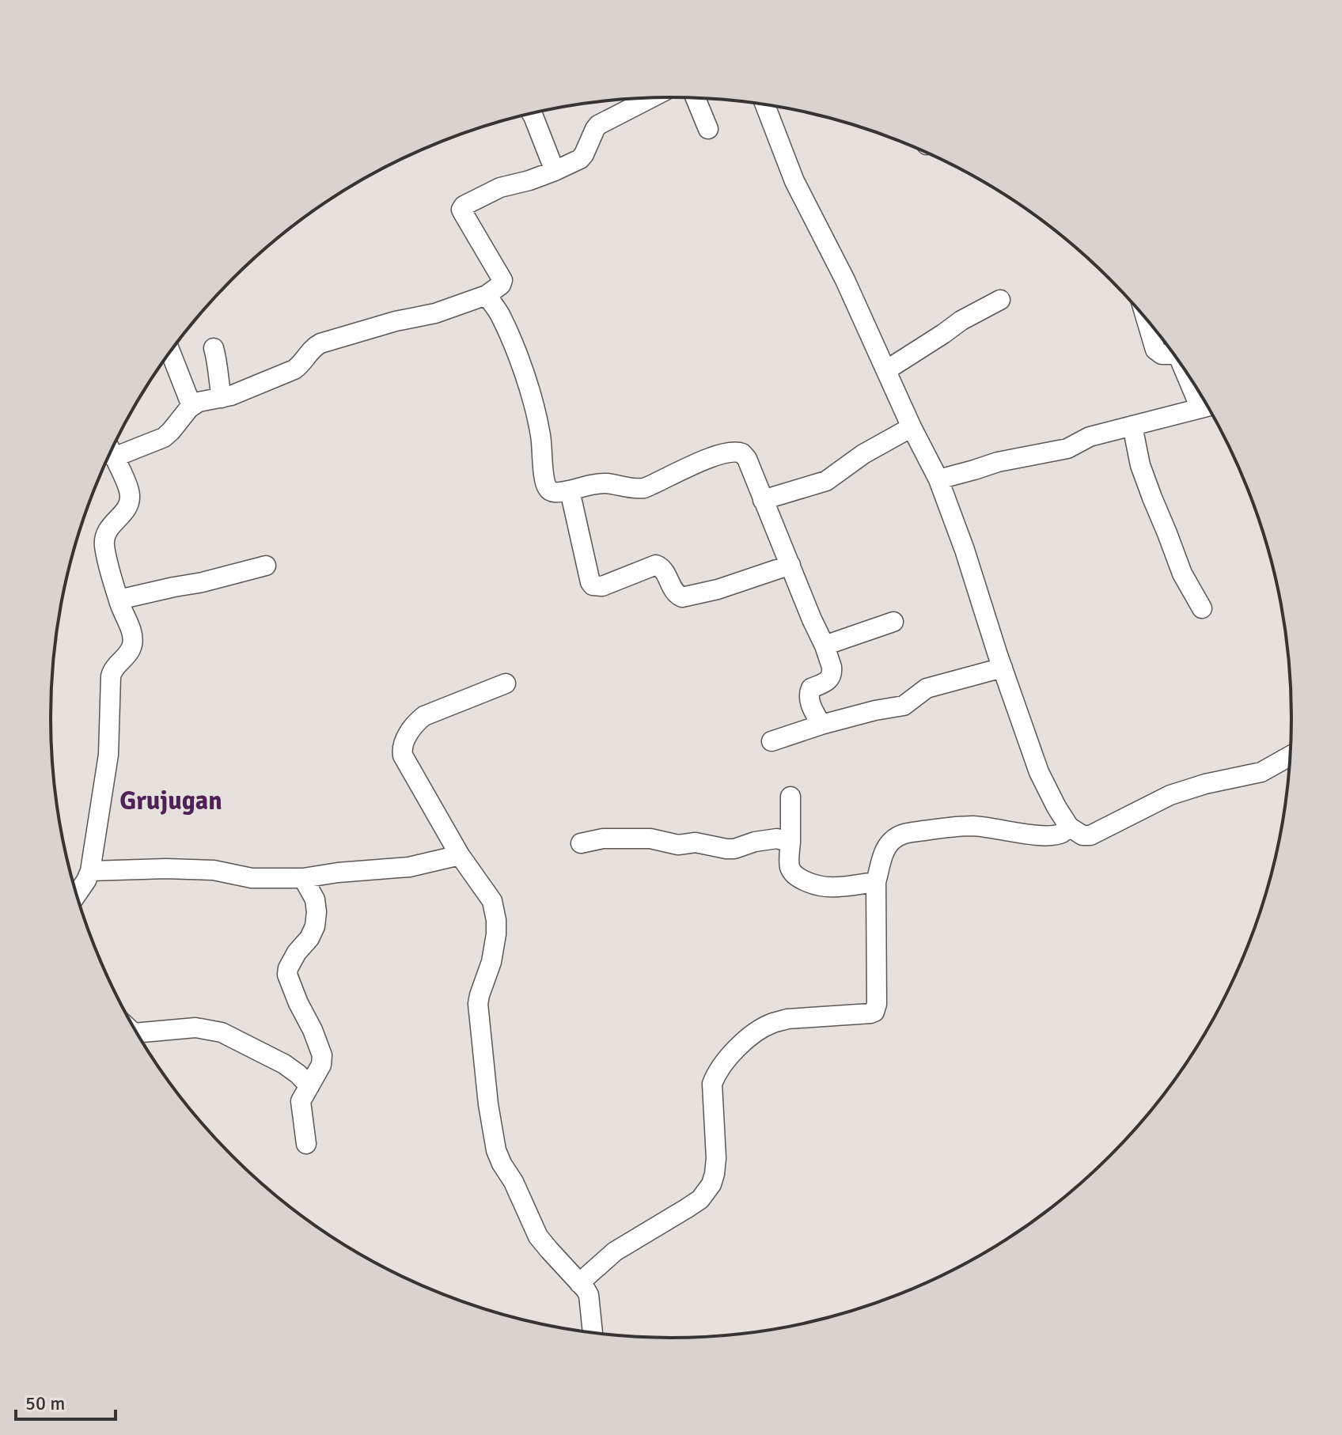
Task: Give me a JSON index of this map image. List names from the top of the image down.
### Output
{
  "districts": ["Grujugan"],
  "scale_bar": "50 m"
}
